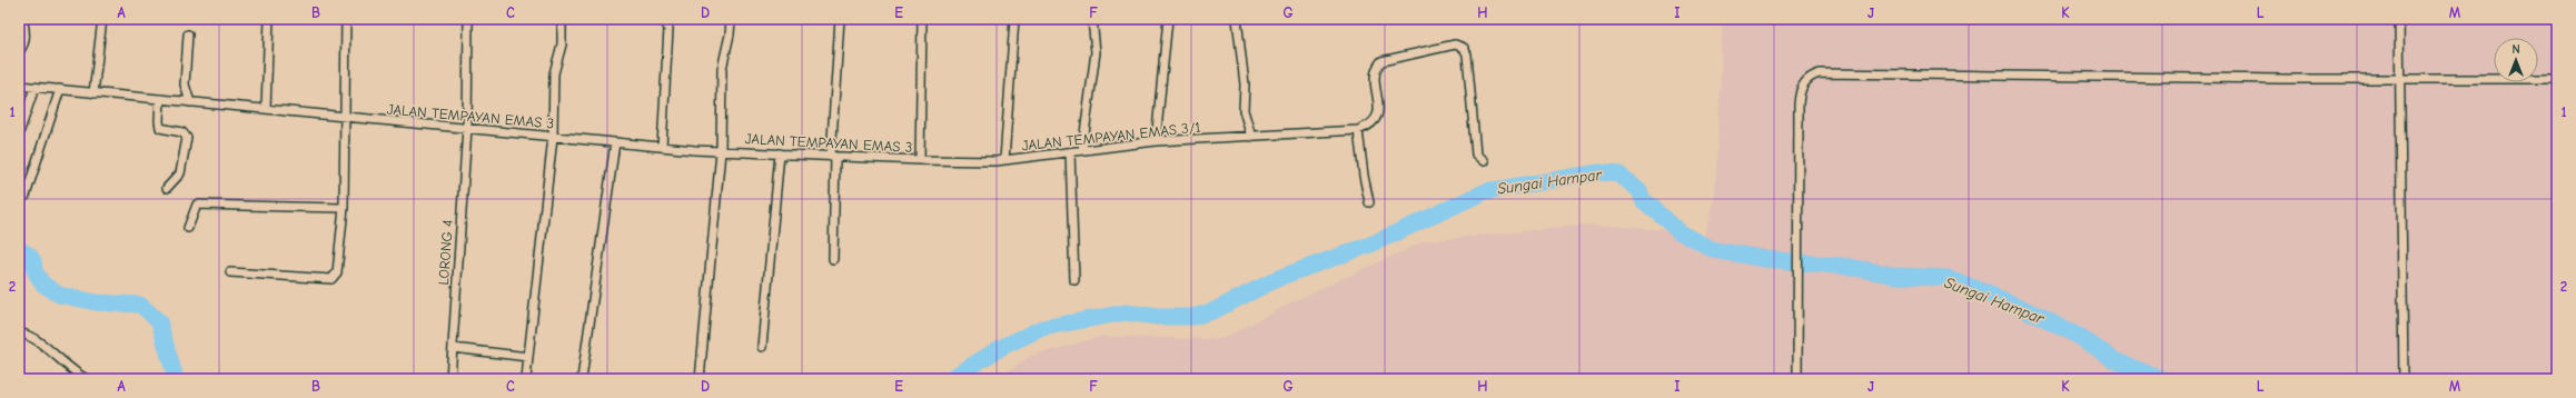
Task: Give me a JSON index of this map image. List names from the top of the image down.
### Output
{
  "streets": {
    "street": ["JALAN TEMPAYAN EMAS 3", "JALAN TEMPAYAN EMAS 3/1", "LORONG 4"]
  },
  "crossings": [
    ["JALAN TEMPAYAN EMAS 3", "JALAN TEMPAYAN EMAS 3/1"],
    ["JALAN TEMPAYAN EMAS 3", "LORONG 4"]
  ],
  "water": ["Sungai Hampar"],
  "north": "top",
  "grid": {
    "columns": [
      "A",
      "B",
      "C",
      "D",
      "E",
      "F",
      "G",
      "H",
      "I",
      "J",
      "K",
      "L",
      "M"
    ],
    "rows": ["1", "2"]
  }
}
